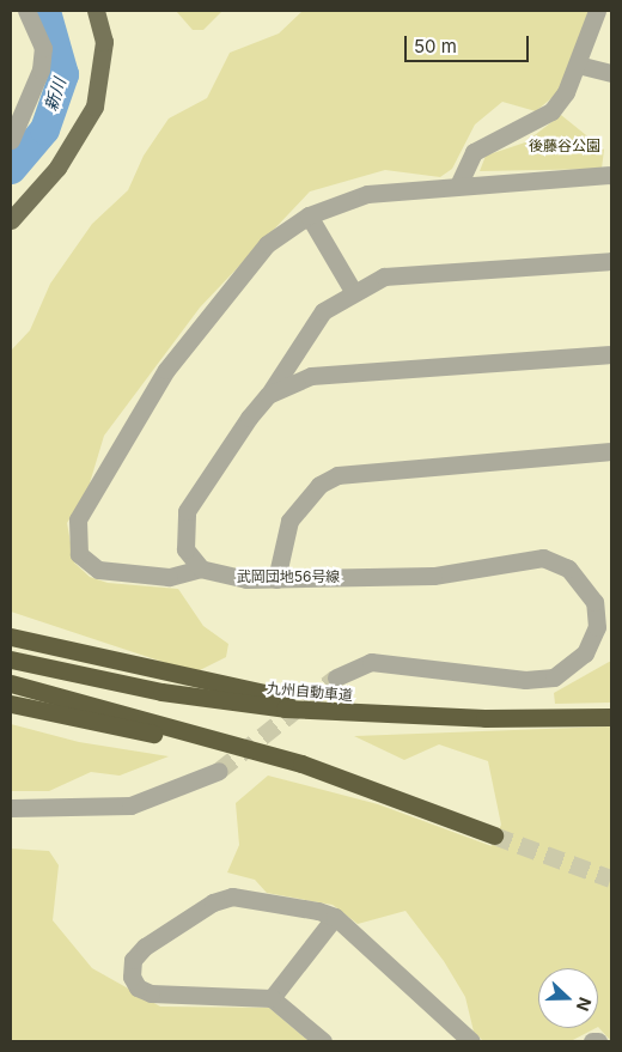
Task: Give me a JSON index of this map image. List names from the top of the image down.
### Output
{
  "streets": {
    "highway": ["九州自動車道"],
    "street": ["武岡団地56号線"]
  },
  "water": ["新川"],
  "parks": ["後藤谷公園"],
  "scale_bar": "50 m",
  "north": "right"
}
